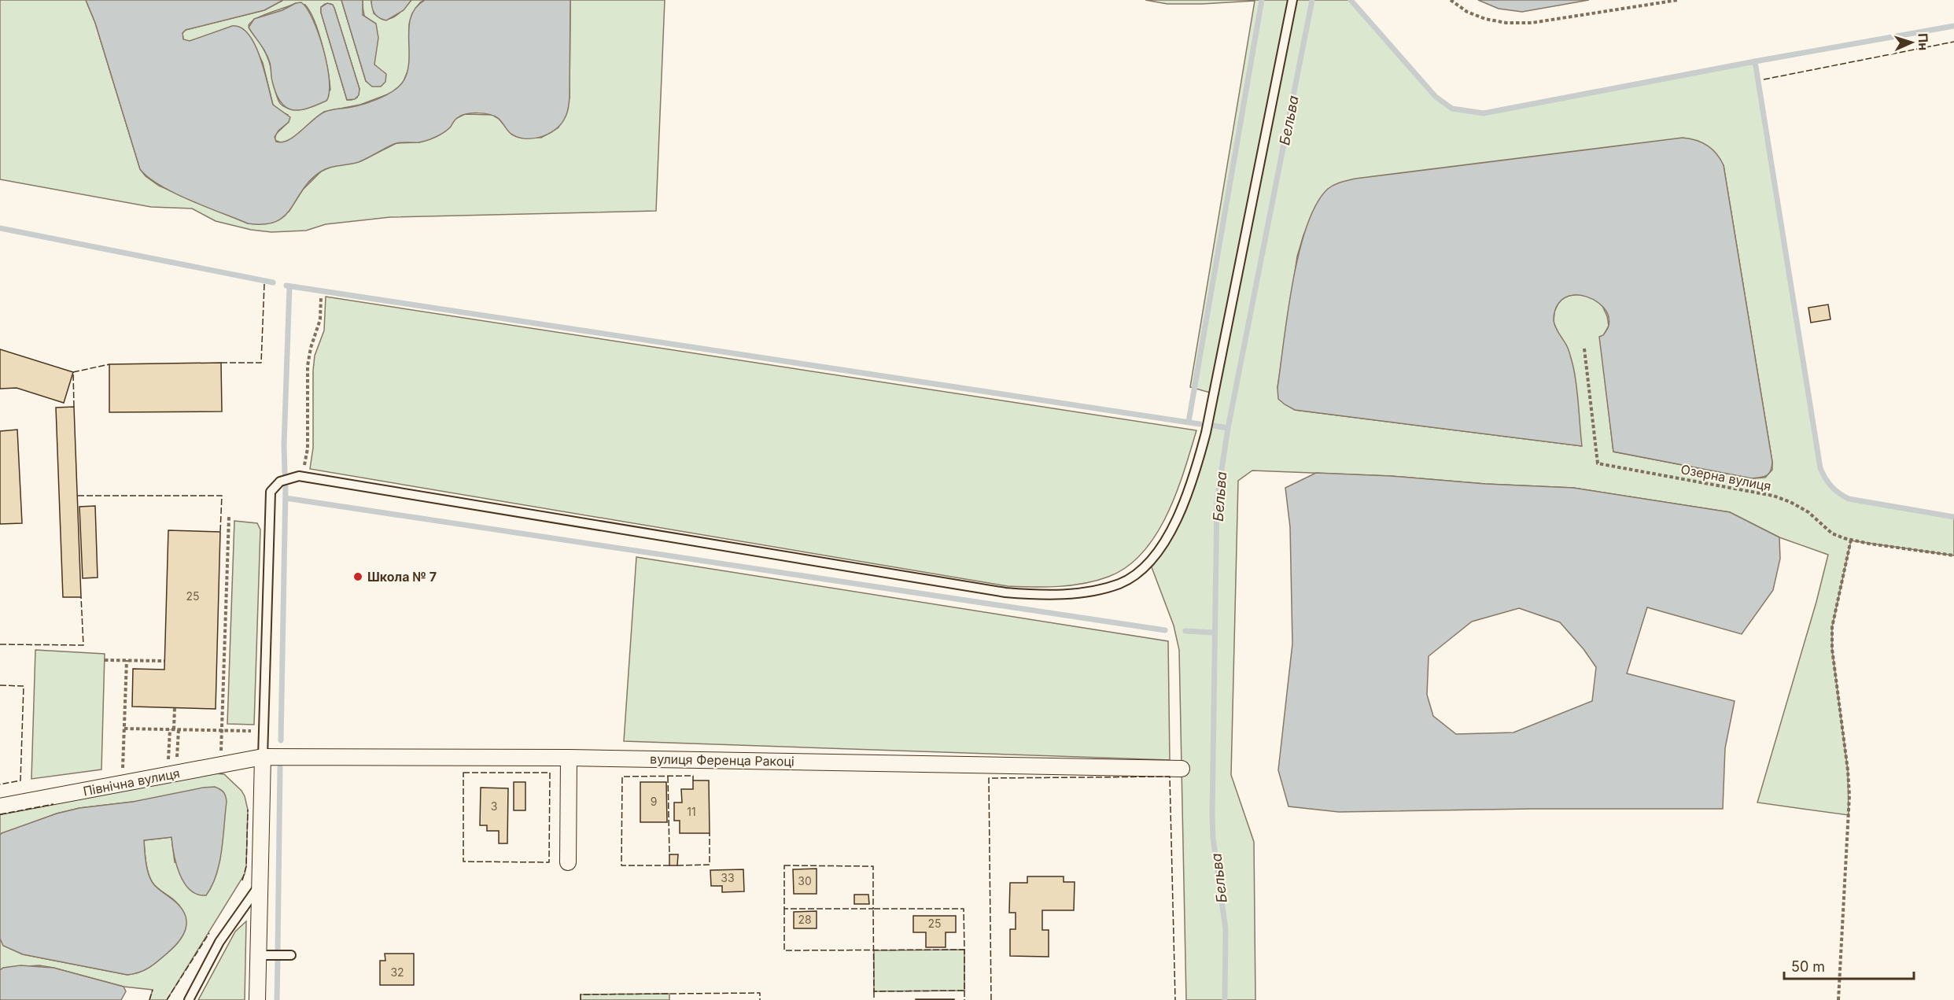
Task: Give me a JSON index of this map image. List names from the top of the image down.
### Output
{
  "streets": {
    "street": ["вулиця Ференца Ракоці", "Північна вулиця"],
    "path": ["Озерна вулиця"]
  },
  "crossings": [
    ["вулиця Ференца Ракоці", "Північна вулиця"]
  ],
  "water": ["Бельва"],
  "places": ["Школа № 7"],
  "house_numbers": [
    "25",
    "9",
    "3",
    "11",
    "33",
    "30",
    "28",
    "25",
    "32"
  ],
  "scale_bar": "50 m",
  "north": "right"
}
